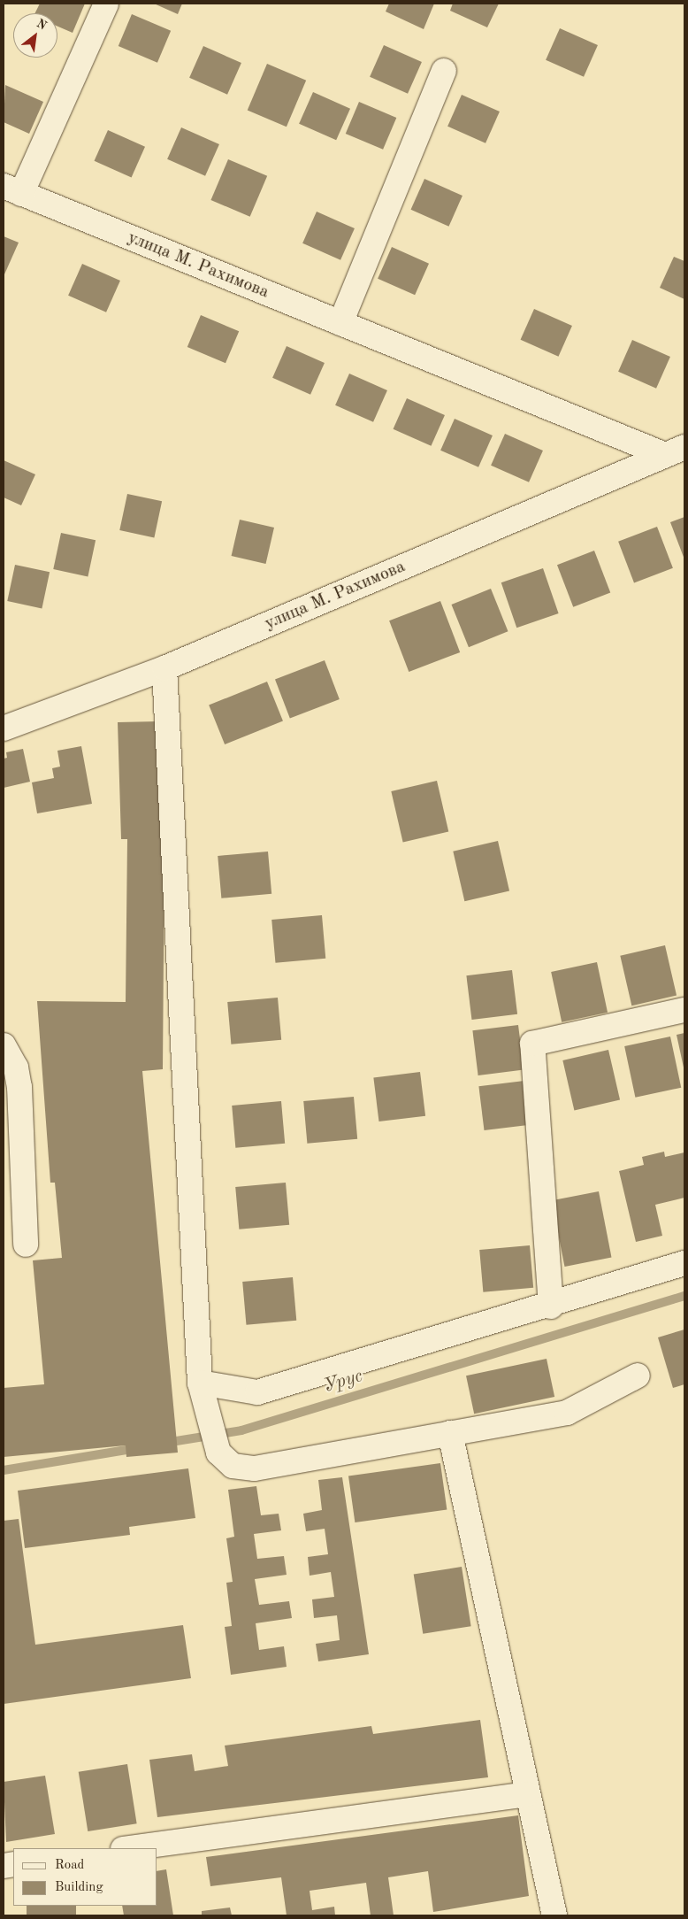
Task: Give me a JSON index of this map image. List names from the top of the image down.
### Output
{
  "streets": {
    "street": ["улица М. Рахимова"]
  },
  "water": ["Урус"],
  "legend": ["Road", "Building"],
  "north": "top right"
}
